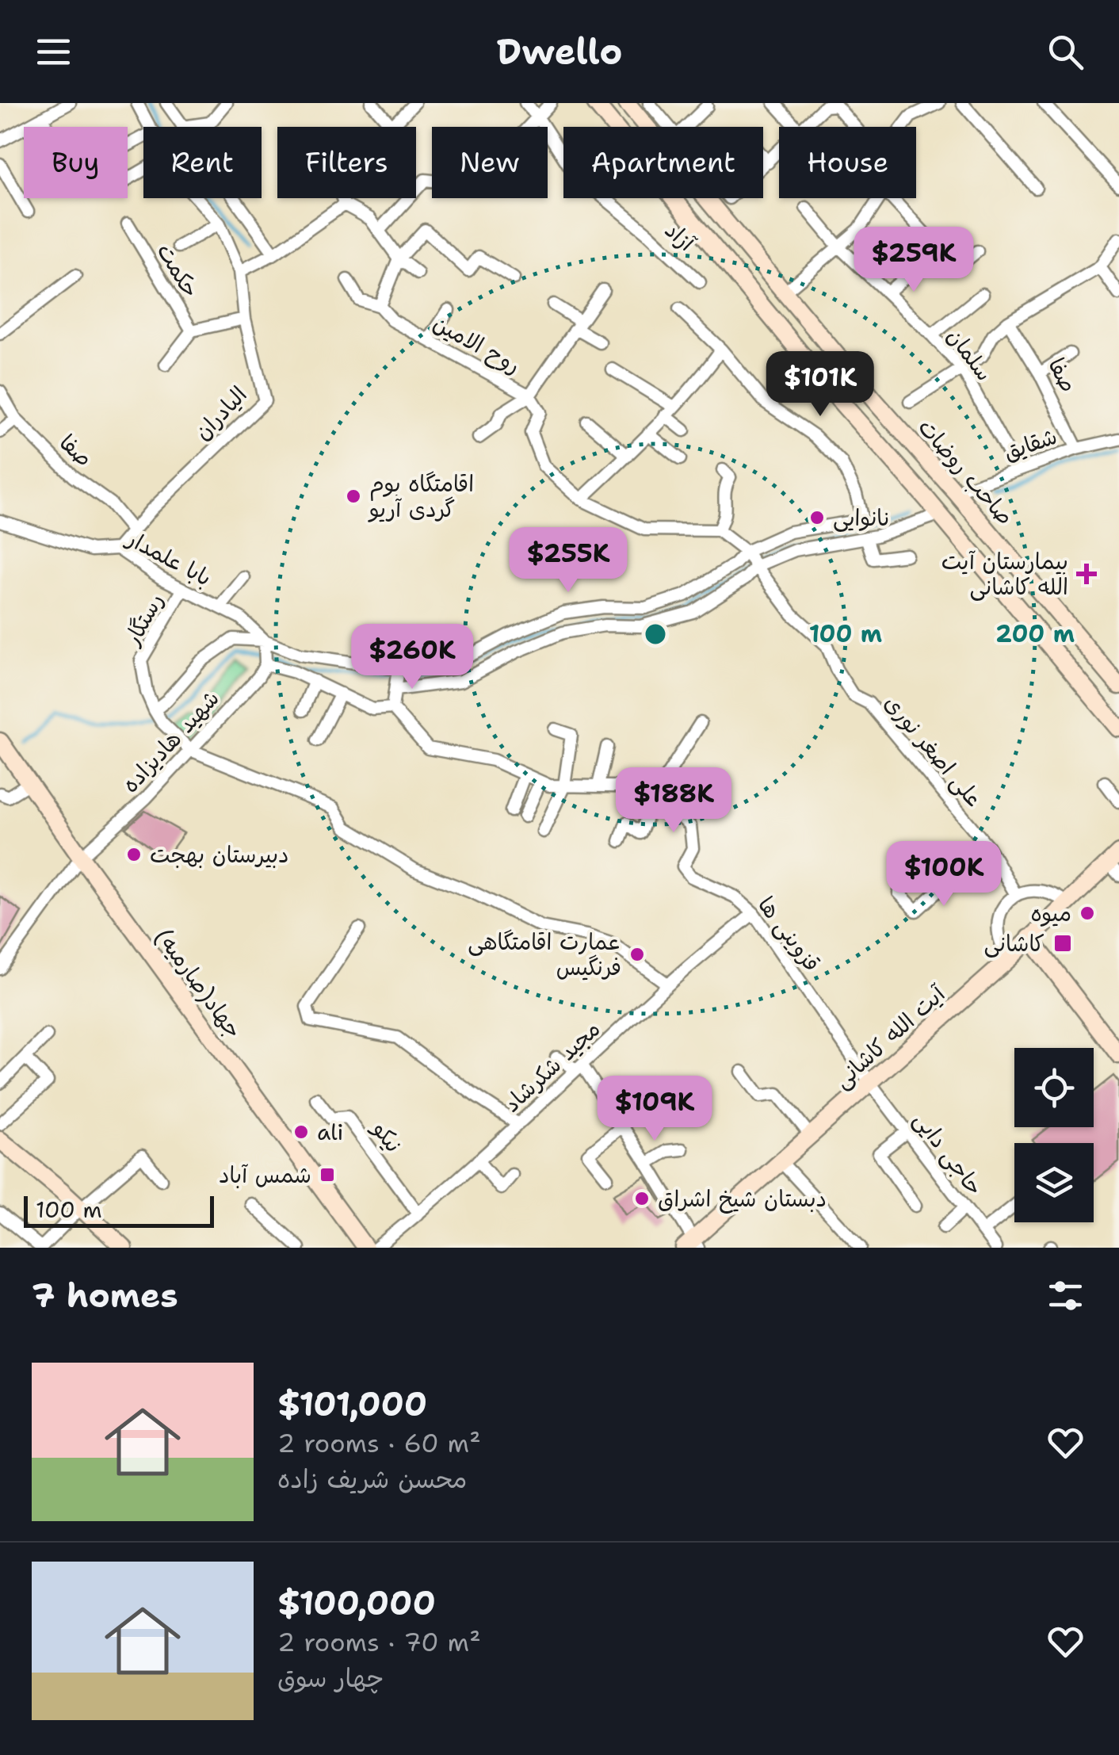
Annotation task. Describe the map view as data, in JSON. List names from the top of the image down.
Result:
{
  "streets": {
    "street": [
      "آزاد",
      "حکمت",
      "روح الامین",
      "سلمان",
      "صفا",
      "الیادران",
      "شقایق",
      "صاحب روضات",
      "بابا علمدار",
      "رستگار",
      "شهید هادیزاده",
      "علی اصغر نوری",
      "قزوینی ها",
      "جهاد(صارمیه)",
      "آیت الله کاشانی",
      "مجید شکرشاد",
      "نیکو",
      "حاجی دایی"
    ]
  },
  "crossings": [
    ["حکمت", "الیادران"],
    ["سلمان", "شقایق"],
    ["صفا", "الیادران"],
    ["صفا", "شقایق"],
    ["الیادران", "بابا علمدار"],
    ["شقایق", "صاحب روضات"],
    ["بابا علمدار", "رستگار"],
    ["رستگار", "شهید هادیزاده"],
    ["شهید هادیزاده", "جهاد(صارمیه)"],
    ["قزوینی ها", "آیت الله کاشانی"],
    ["قزوینی ها", "مجید شکرشاد"],
    ["قزوینی ها", "حاجی دایی"],
    ["آیت الله کاشانی", "حاجی دایی"],
    ["مجید شکرشاد", "نیکو"]
  ],
  "places": {
    "other": [
      "اقامتگاه بوم گردی آریو",
      "نانوایی",
      "دبیرستان بهجت",
      "میوه",
      "عمارت اقامتگاهی فرنگیس",
      "ali",
      "دبستان شیخ اشراق"
    ],
    "health": ["بیمارستان آیت الله کاشانی"],
    "transit": ["کاشانی", "شمس آباد"]
  },
  "scale_bar": "100 m",
  "page": {
    "header": "Dwello",
    "chip": [
      "Buy",
      "Rent",
      "Filters",
      "New",
      "Apartment",
      "House"
    ],
    "price": [
      "$259K",
      "$101K",
      "$255K",
      "$260K",
      "$188K",
      "$100K",
      "$109K"
    ],
    "scale": "100 m",
    "heading": "7 homes",
    "list": [
      {
        "name": "$101,000",
        "note": "2 rooms · 60 m² · محسن شریف زاده"
      },
      {
        "name": "$100,000",
        "note": "2 rooms · 70 m² · چهار سوق"
      }
    ]
  },
  "rings": ["100 m", "200 m"]
}
